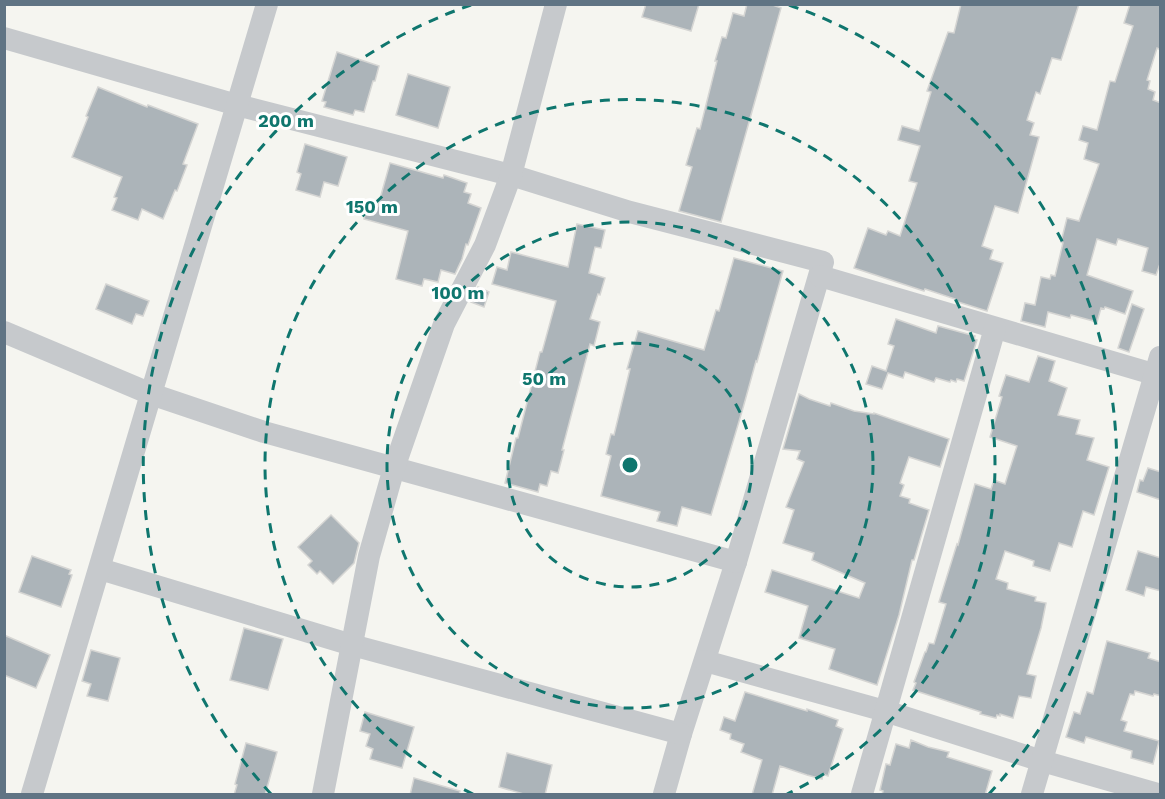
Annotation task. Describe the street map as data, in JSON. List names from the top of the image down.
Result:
{
  "rings": [
    "200 m",
    "150 m",
    "100 m",
    "50 m"
  ]
}
